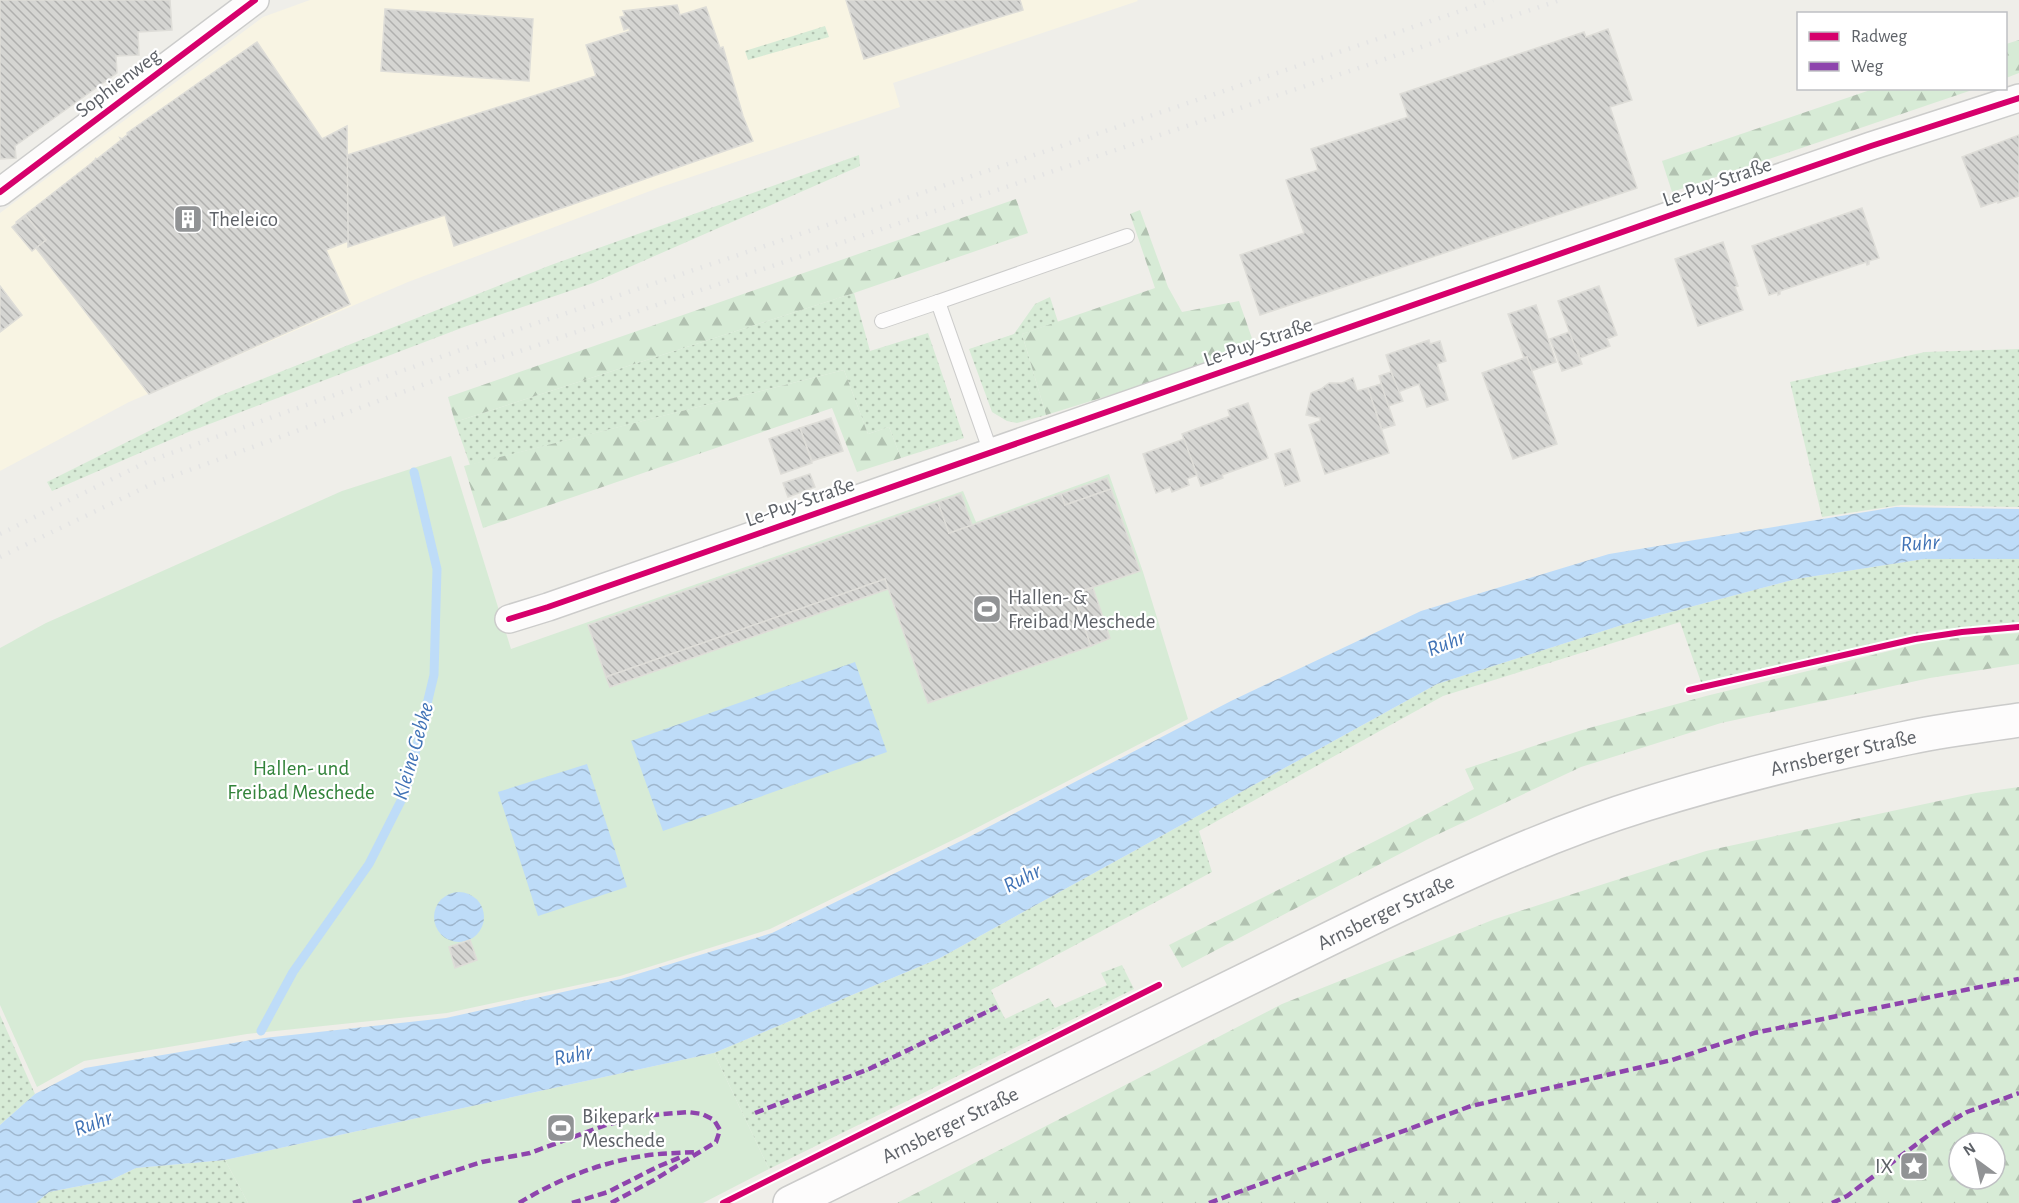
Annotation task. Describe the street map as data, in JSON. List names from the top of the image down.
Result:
{
  "streets": {
    "main road": ["Arnsberger Straße"],
    "street": ["Sophienweg", "Le-Puy-Straße"]
  },
  "water": ["Ruhr", "Kleine Gebke"],
  "parks": ["Hallen- und Freibad Meschede"],
  "places": {
    "building": ["Theleico"],
    "sports": ["Hallen- & Freibad Meschede", "Bikepark Meschede"],
    "place": ["IX"]
  },
  "legend": ["Radweg", "Weg"],
  "north": "top left"
}
